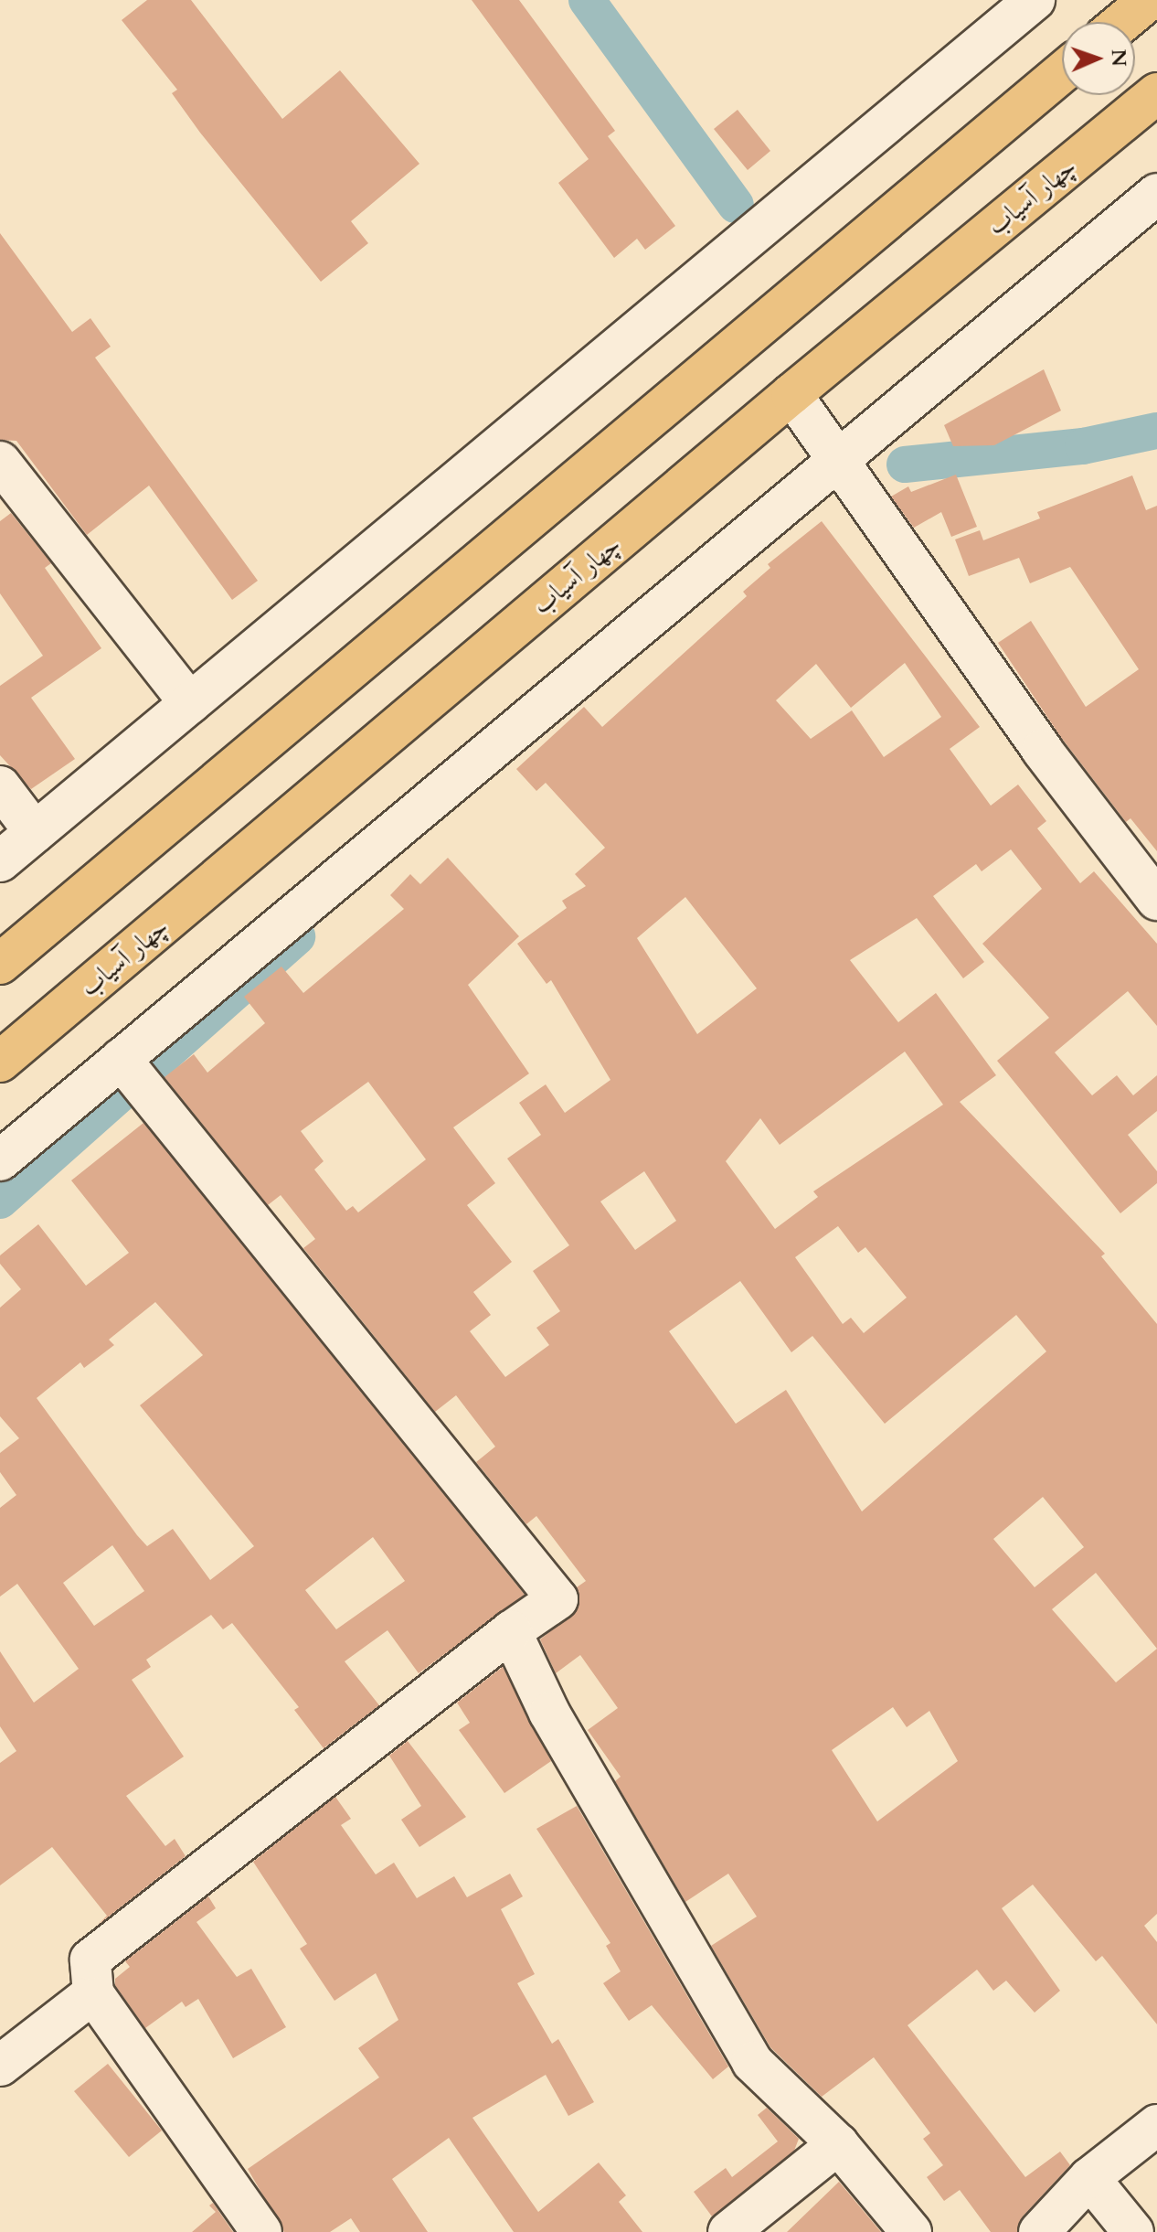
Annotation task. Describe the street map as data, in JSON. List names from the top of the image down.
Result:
{
  "streets": {
    "highway": ["چهار آسیاب"]
  },
  "north": "right"
}
